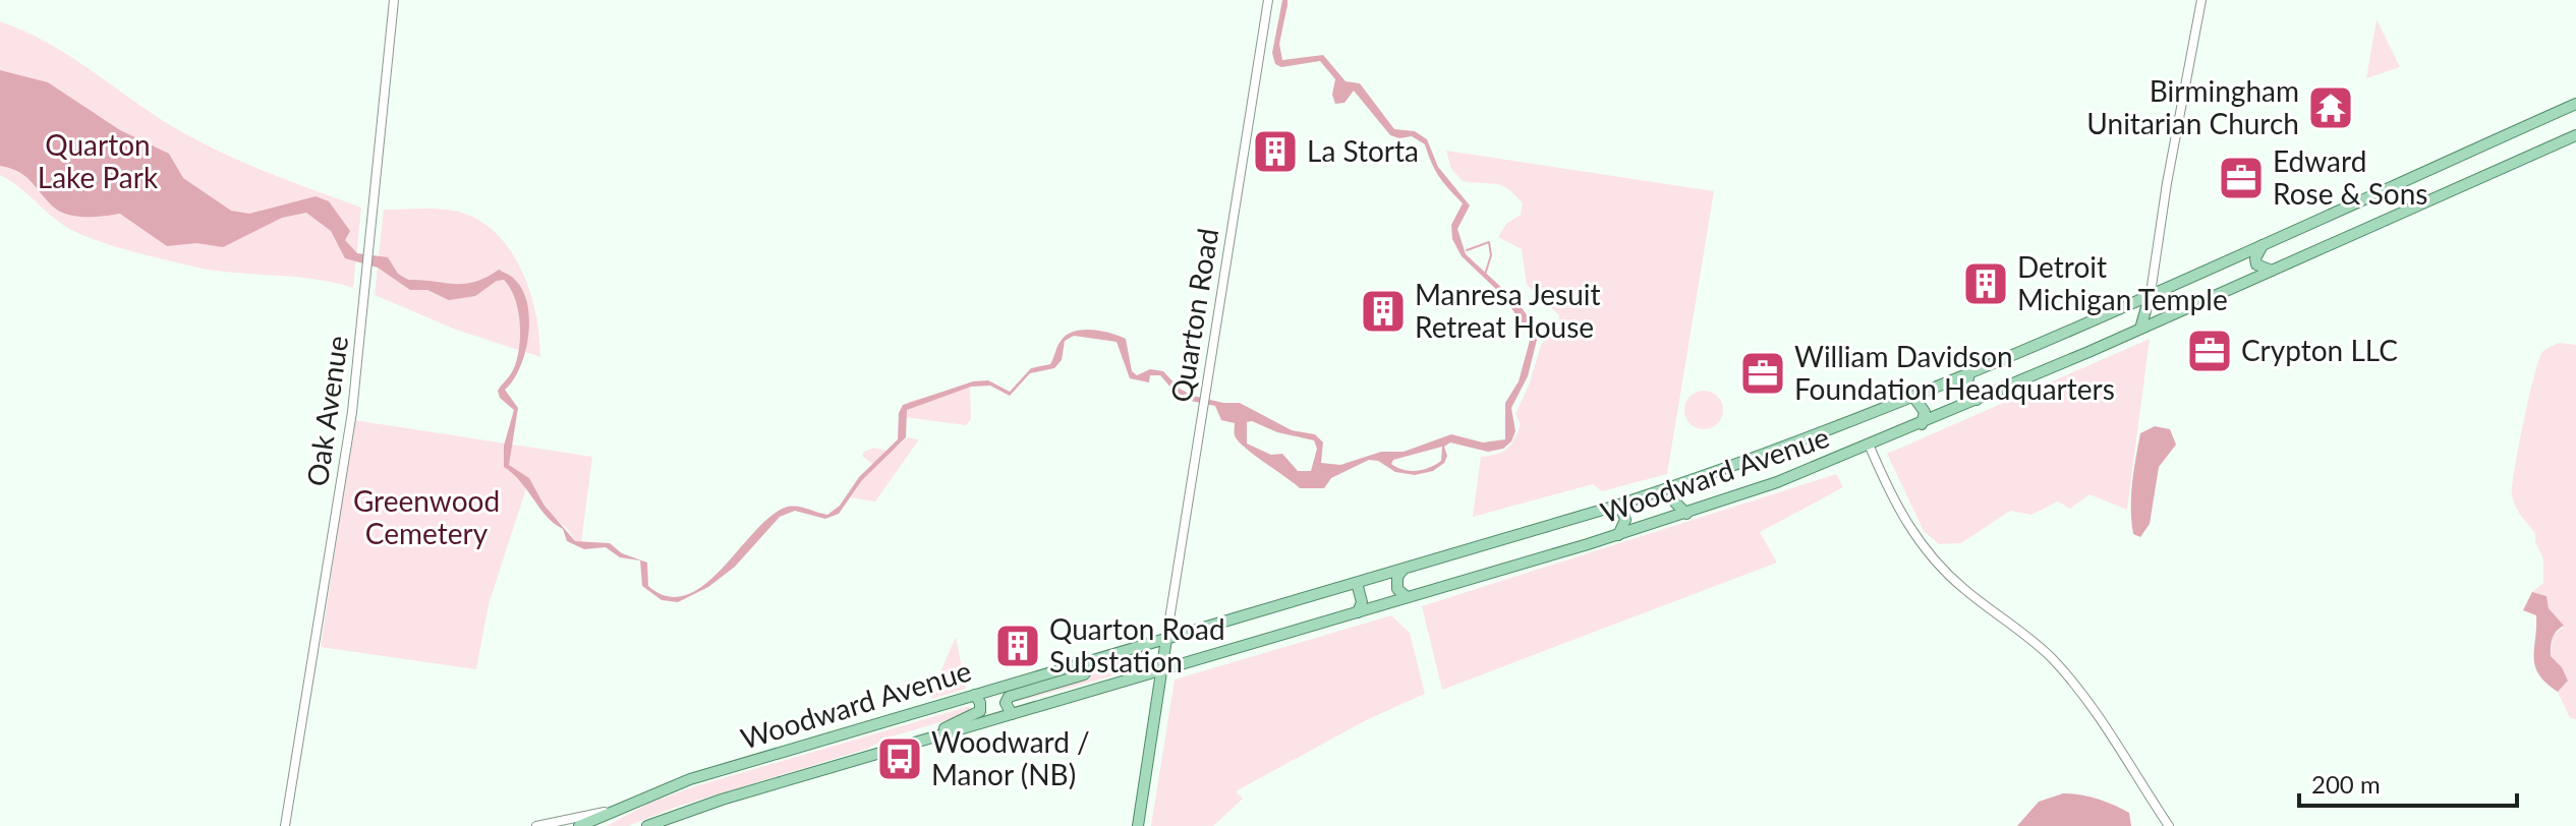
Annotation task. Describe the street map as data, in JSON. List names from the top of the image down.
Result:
{
  "streets": {
    "main road": ["Woodward Avenue"],
    "street": ["Quarton Road", "Oak Avenue"]
  },
  "crossings": [
    ["Quarton Road", "Woodward Avenue"]
  ],
  "parks": ["Quarton Lake Park", "Greenwood Cemetery"],
  "places": {
    "temple": ["Birmingham Unitarian Church"],
    "building": [
      "La Storta",
      "Detroit Michigan Temple",
      "Manresa Jesuit Retreat House",
      "Quarton Road Substation"
    ],
    "office": ["Edward Rose & Sons", "Crypton LLC", "William Davidson Foundation Headquarters"],
    "bus stop": ["Woodward / Manor (NB)"]
  },
  "scale_bar": "200 m"
}
